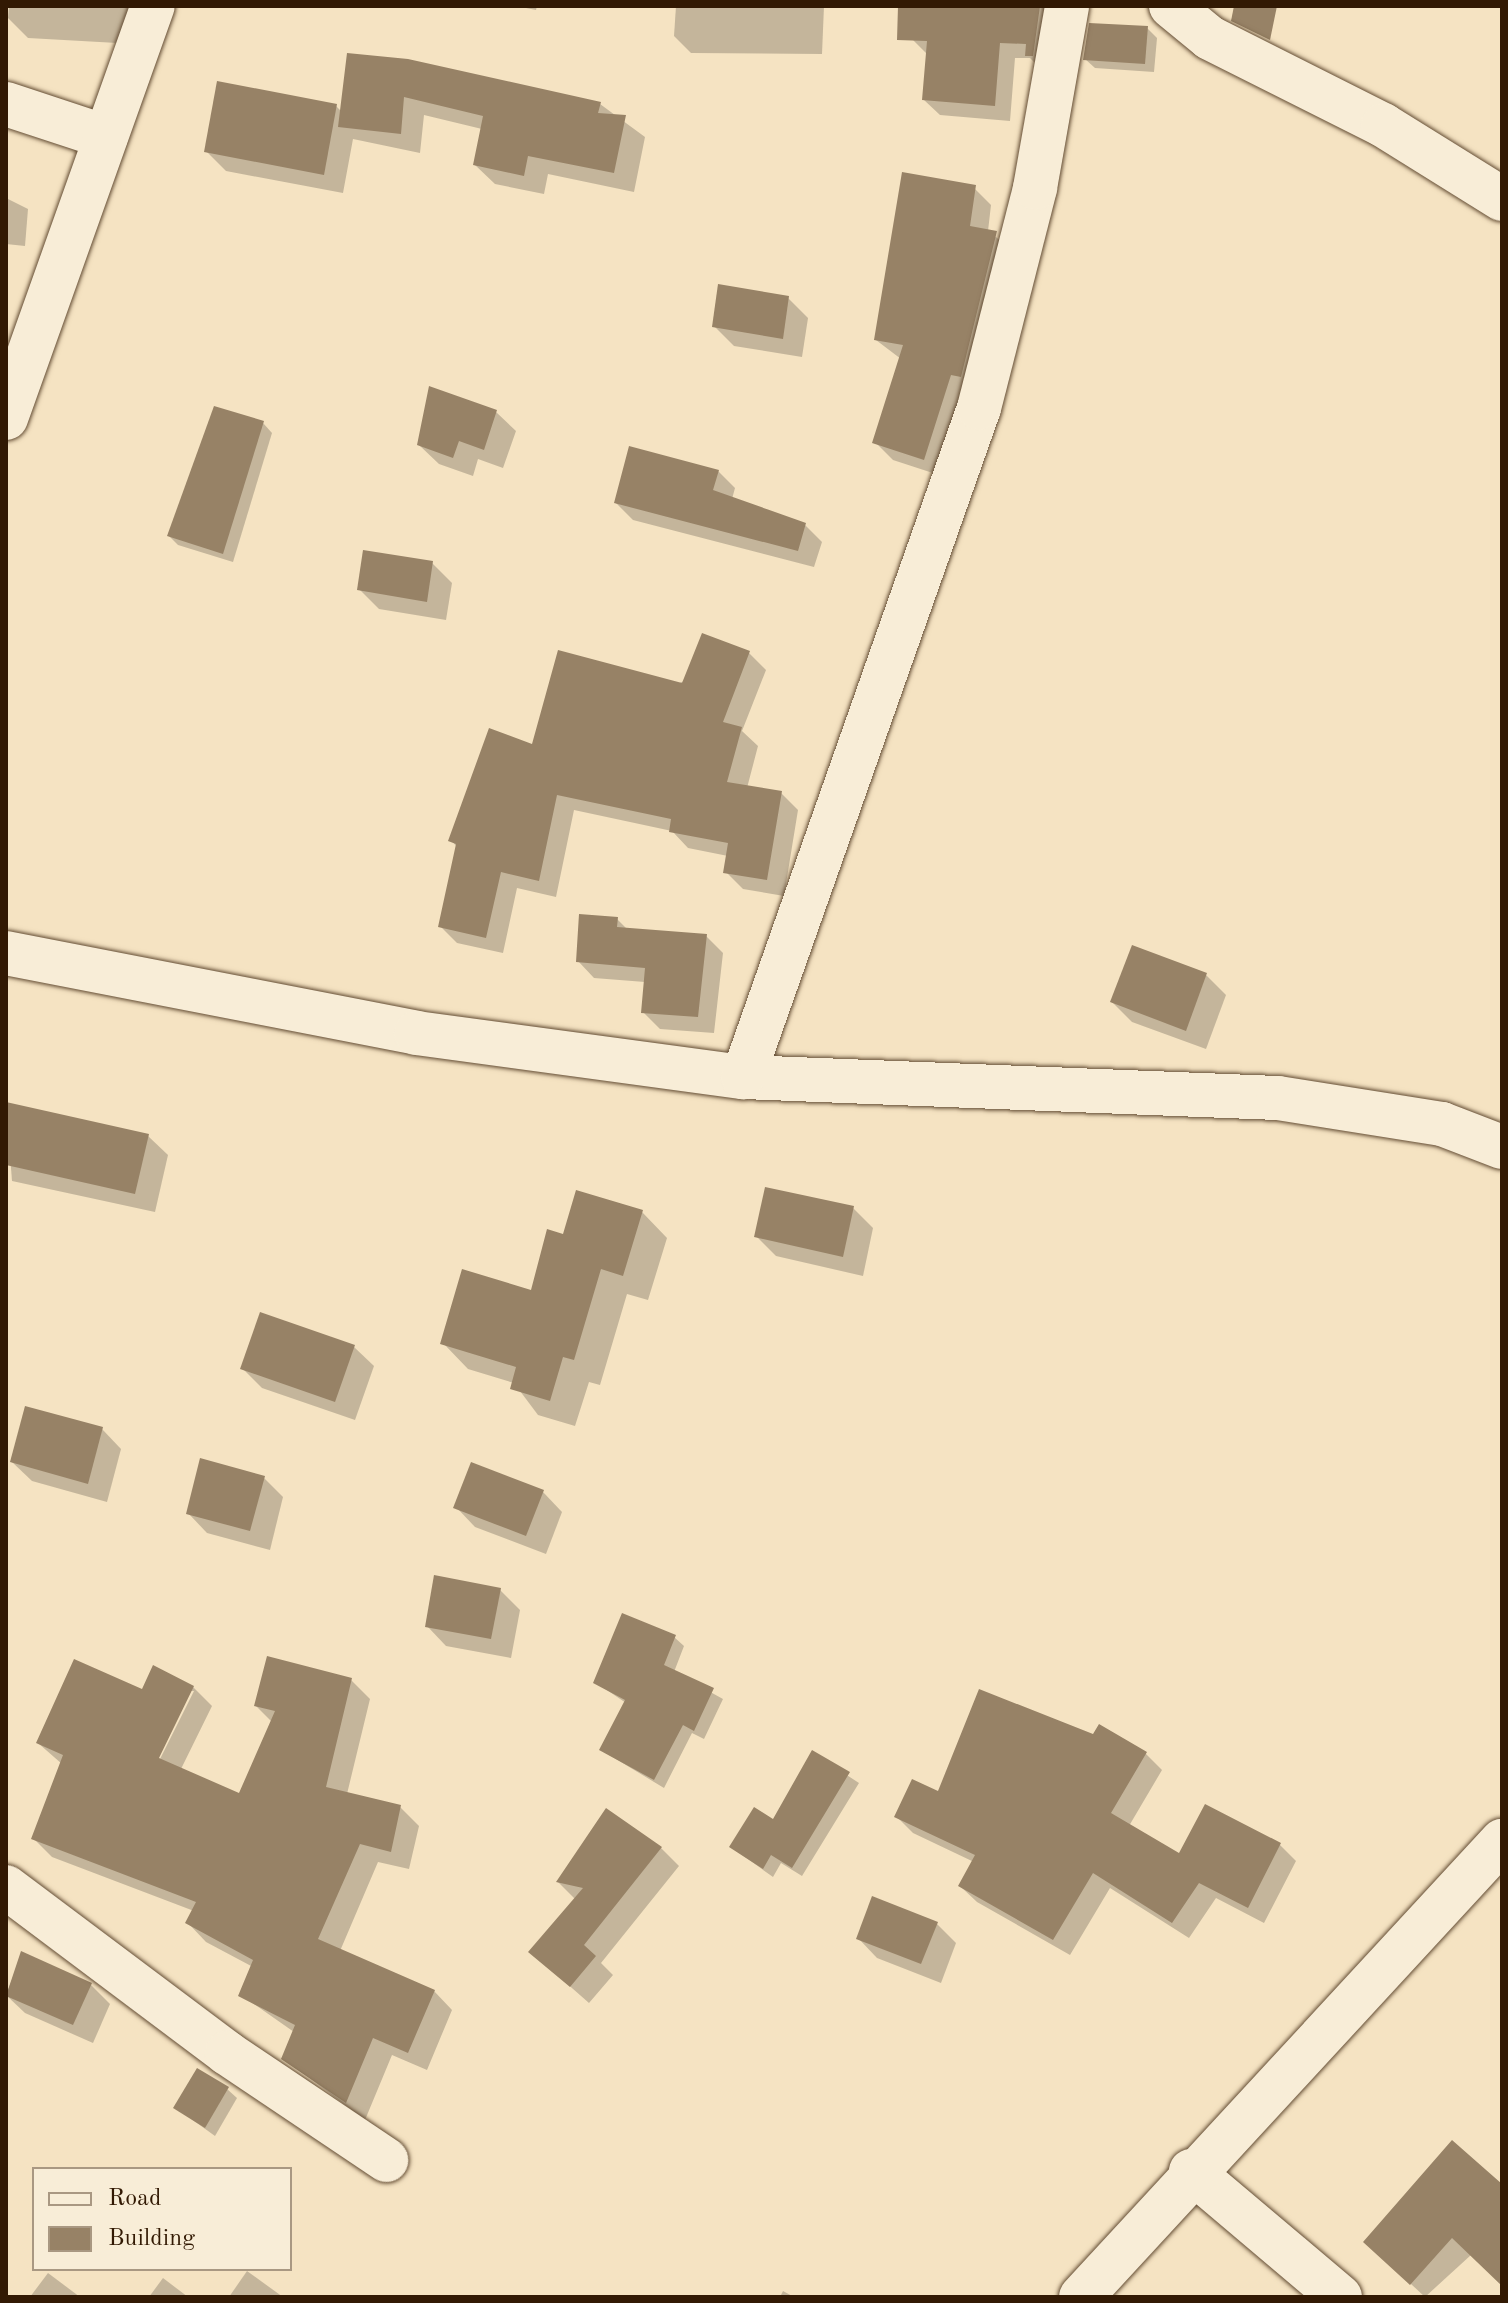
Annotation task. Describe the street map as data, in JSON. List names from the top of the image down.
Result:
{
  "legend": ["Road", "Building"]
}
